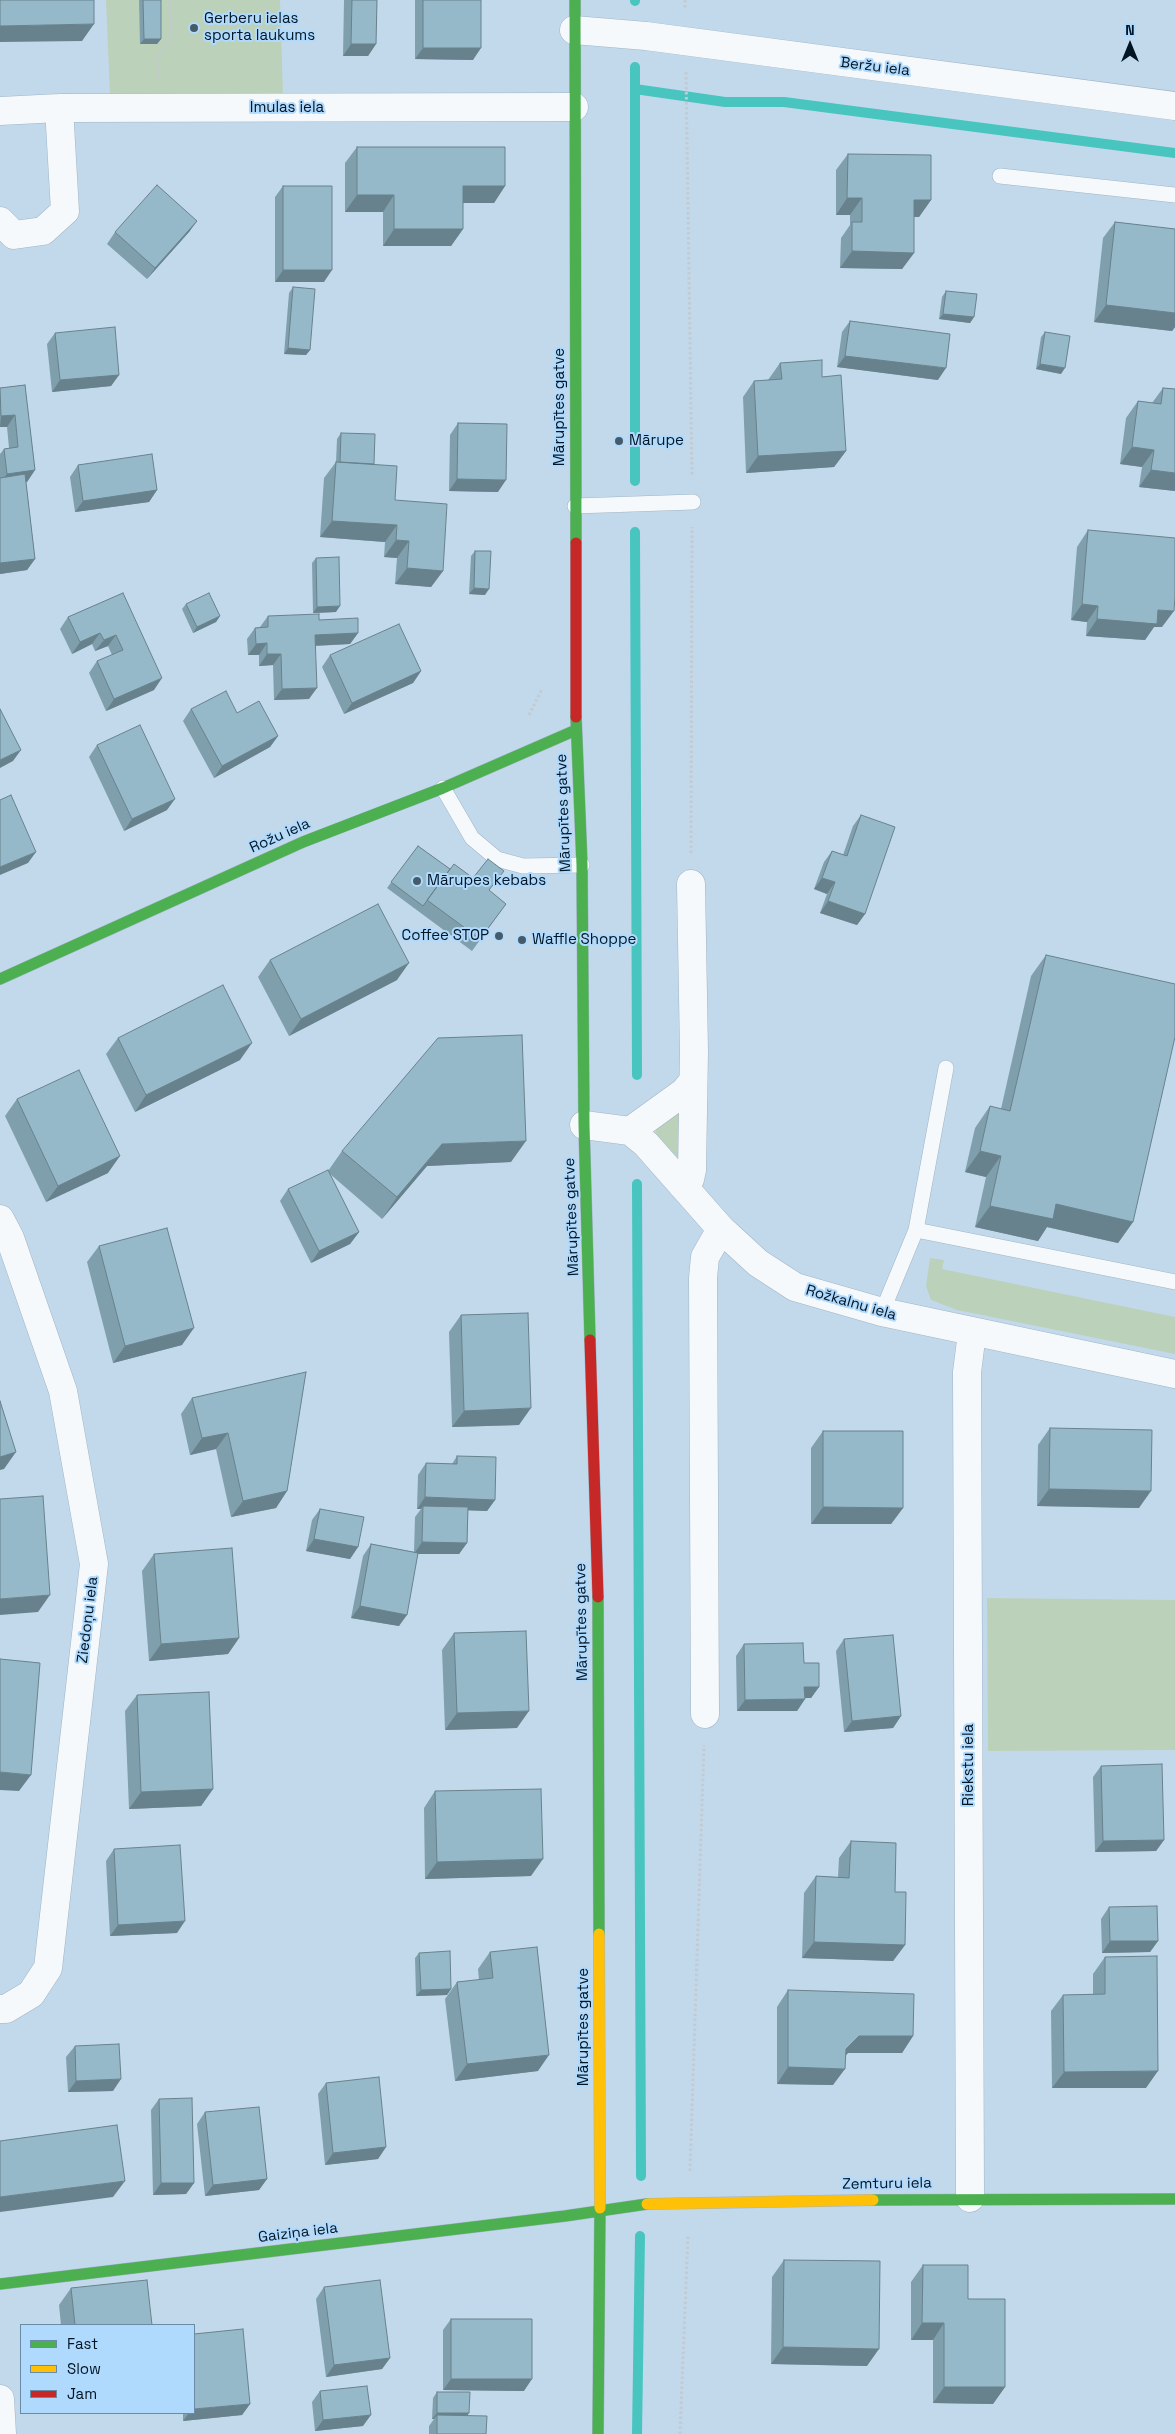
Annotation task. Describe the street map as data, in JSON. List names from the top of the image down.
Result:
{
  "streets": {
    "street": [
      "Beržu iela",
      "Imulas iela",
      "Mārupītes gatve",
      "Rožu iela",
      "Rožkalnu iela",
      "Ziedoņu iela",
      "Riekstu iela",
      "Zemturu iela",
      "Gaiziņa iela"
    ]
  },
  "crossings": [
    ["Beržu iela", "Mārupītes gatve"],
    ["Imulas iela", "Mārupītes gatve"],
    ["Mārupītes gatve", "Rožu iela"],
    ["Mārupītes gatve", "Zemturu iela"],
    ["Mārupītes gatve", "Gaiziņa iela"],
    ["Rožkalnu iela", "Riekstu iela"],
    ["Riekstu iela", "Zemturu iela"],
    ["Zemturu iela", "Gaiziņa iela"]
  ],
  "places": [
    "Gerberu ielas sporta laukums",
    "Mārupe",
    "Mārupes kebabs",
    "Coffee STOP",
    "Waffle Shoppe"
  ],
  "legend": ["Fast", "Slow", "Jam"],
  "north": "top"
}
